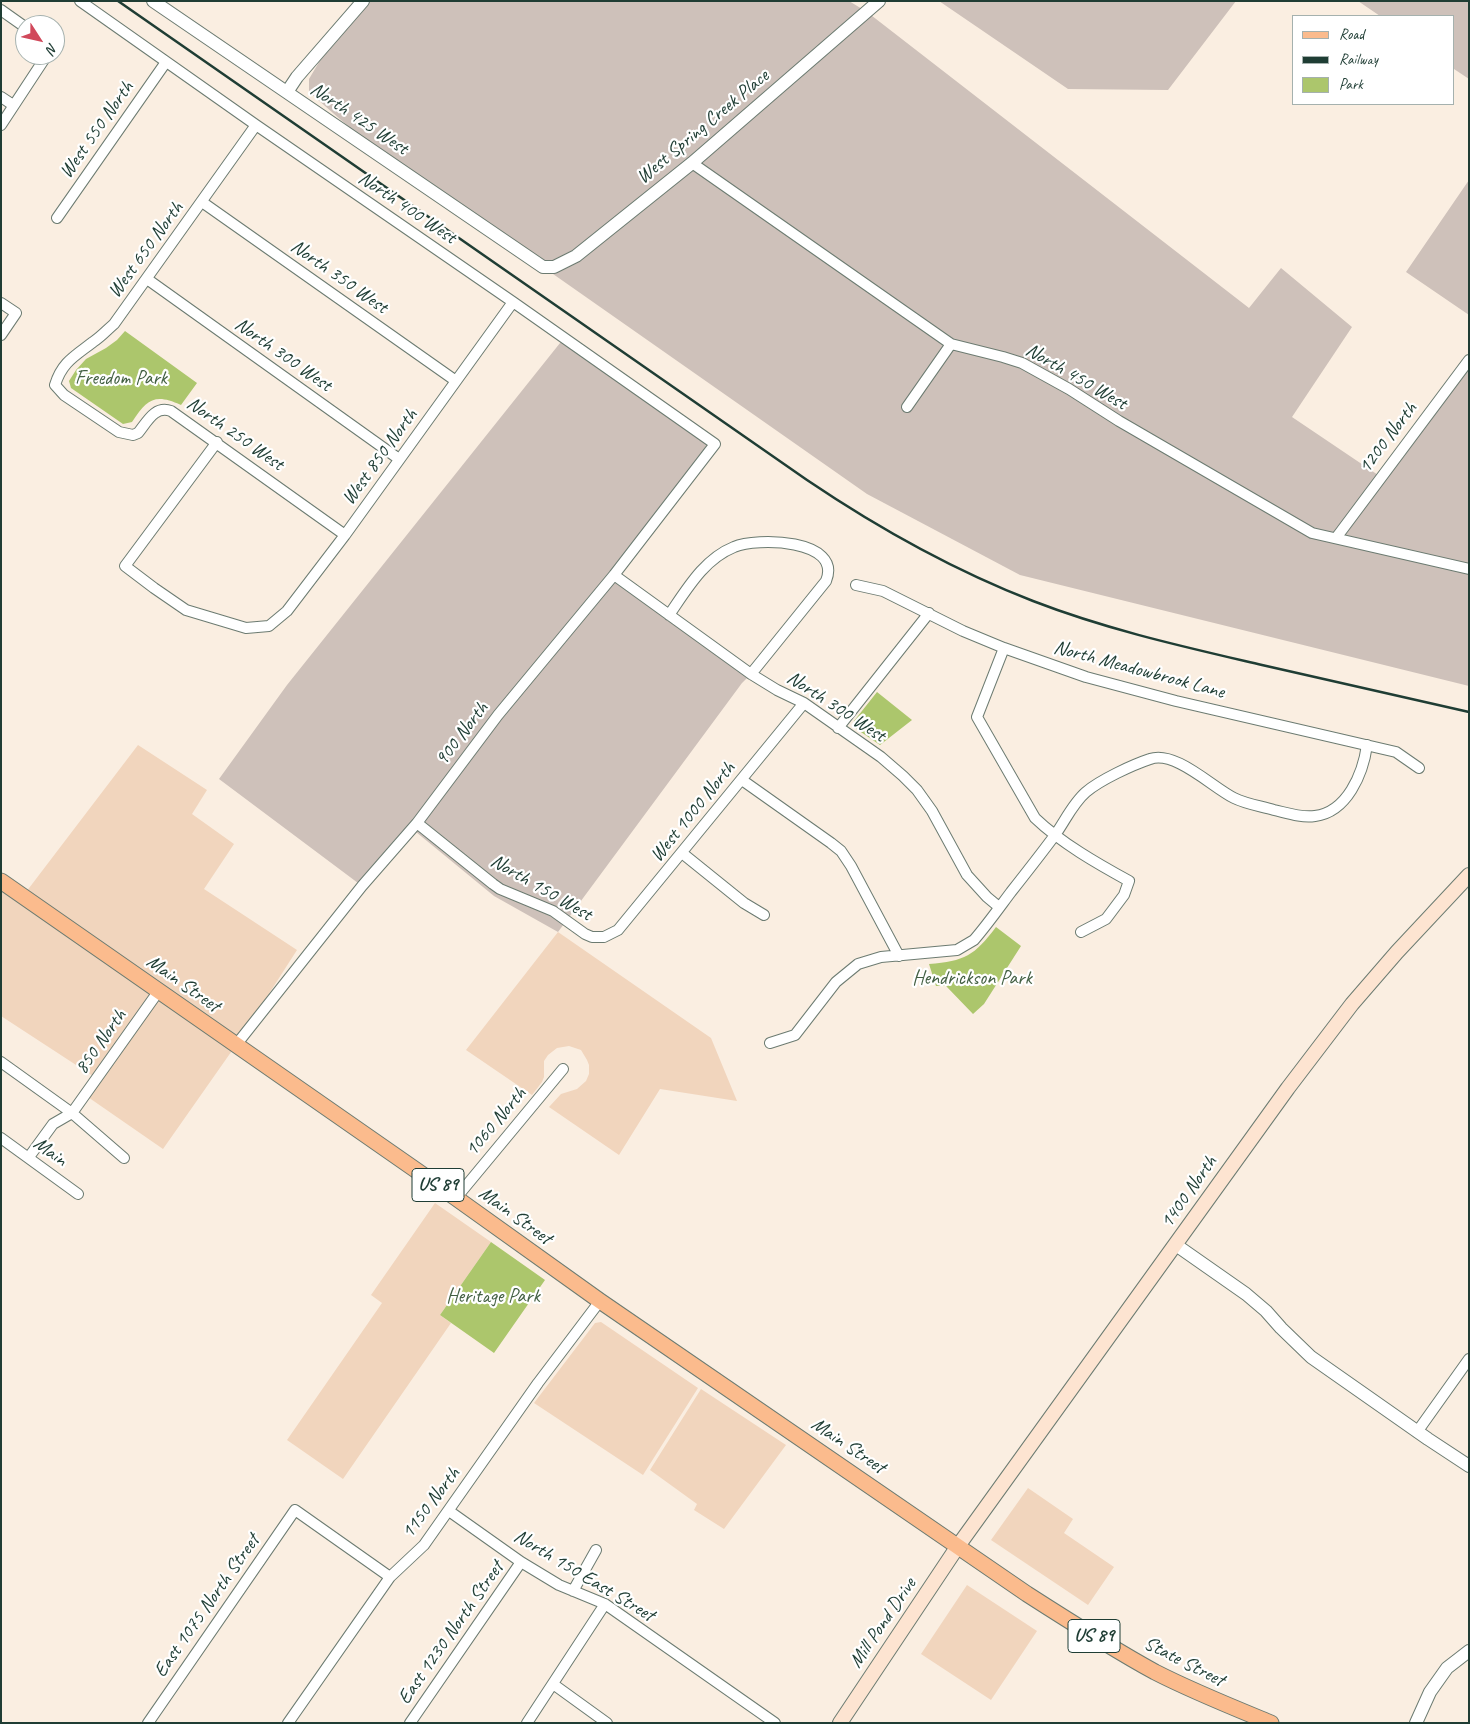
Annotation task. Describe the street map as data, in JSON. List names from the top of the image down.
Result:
{
  "streets": {
    "main road": [
      "Main Street",
      "US 89",
      "1400 North",
      "Mill Pond Drive",
      "State Street"
    ],
    "street": [
      "North 425 West",
      "West Spring Creek Place",
      "West 550 North",
      "North 400 West",
      "West 650 North",
      "North 350 West",
      "North 300 West",
      "North 450 West",
      "North 250 West",
      "1200 North",
      "West 850 North",
      "North Meadowbrook Lane",
      "900 North",
      "West 1000 North",
      "North 150 West",
      "850 North",
      "1060 North",
      "Main",
      "1150 North",
      "North 150 East Street",
      "East 1075 North Street",
      "East 1230 North Street"
    ]
  },
  "crossings": [
    ["North 425 West", "West Spring Creek Place"],
    ["West Spring Creek Place", "North 450 West"],
    ["West 550 North", "North 400 West"],
    ["North 400 West", "West 650 North"],
    ["North 400 West", "West 850 North"],
    ["North 400 West", "900 North"],
    ["West 650 North", "North 350 West"],
    ["West 650 North", "North 300 West"],
    ["West 650 North", "North 250 West"],
    ["North 350 West", "West 850 North"],
    ["North 300 West", "West 850 North"],
    ["North 300 West", "900 North"],
    ["North 300 West", "West 1000 North"],
    ["North 450 West", "1200 North"],
    ["North 250 West", "West 850 North"],
    ["900 North", "North 150 West"],
    ["900 North", "Main Street"],
    ["West 1000 North", "North 150 West"],
    ["Main Street", "850 North"],
    ["Main Street", "1060 North"],
    ["Main Street", "1400 North"],
    ["Main Street", "1150 North"],
    ["Main Street", "Mill Pond Drive"],
    ["Main Street", "State Street"],
    ["850 North", "Main"],
    ["1400 North", "Mill Pond Drive"],
    ["1400 North", "State Street"],
    ["1150 North", "North 150 East Street"],
    ["1150 North", "East 1075 North Street"],
    ["North 150 East Street", "East 1230 North Street"],
    ["Mill Pond Drive", "State Street"]
  ],
  "parks": ["Freedom Park", "Hendrickson Park", "Heritage Park"],
  "legend": ["Road", "Railway", "Park"],
  "north": "bottom right"
}
